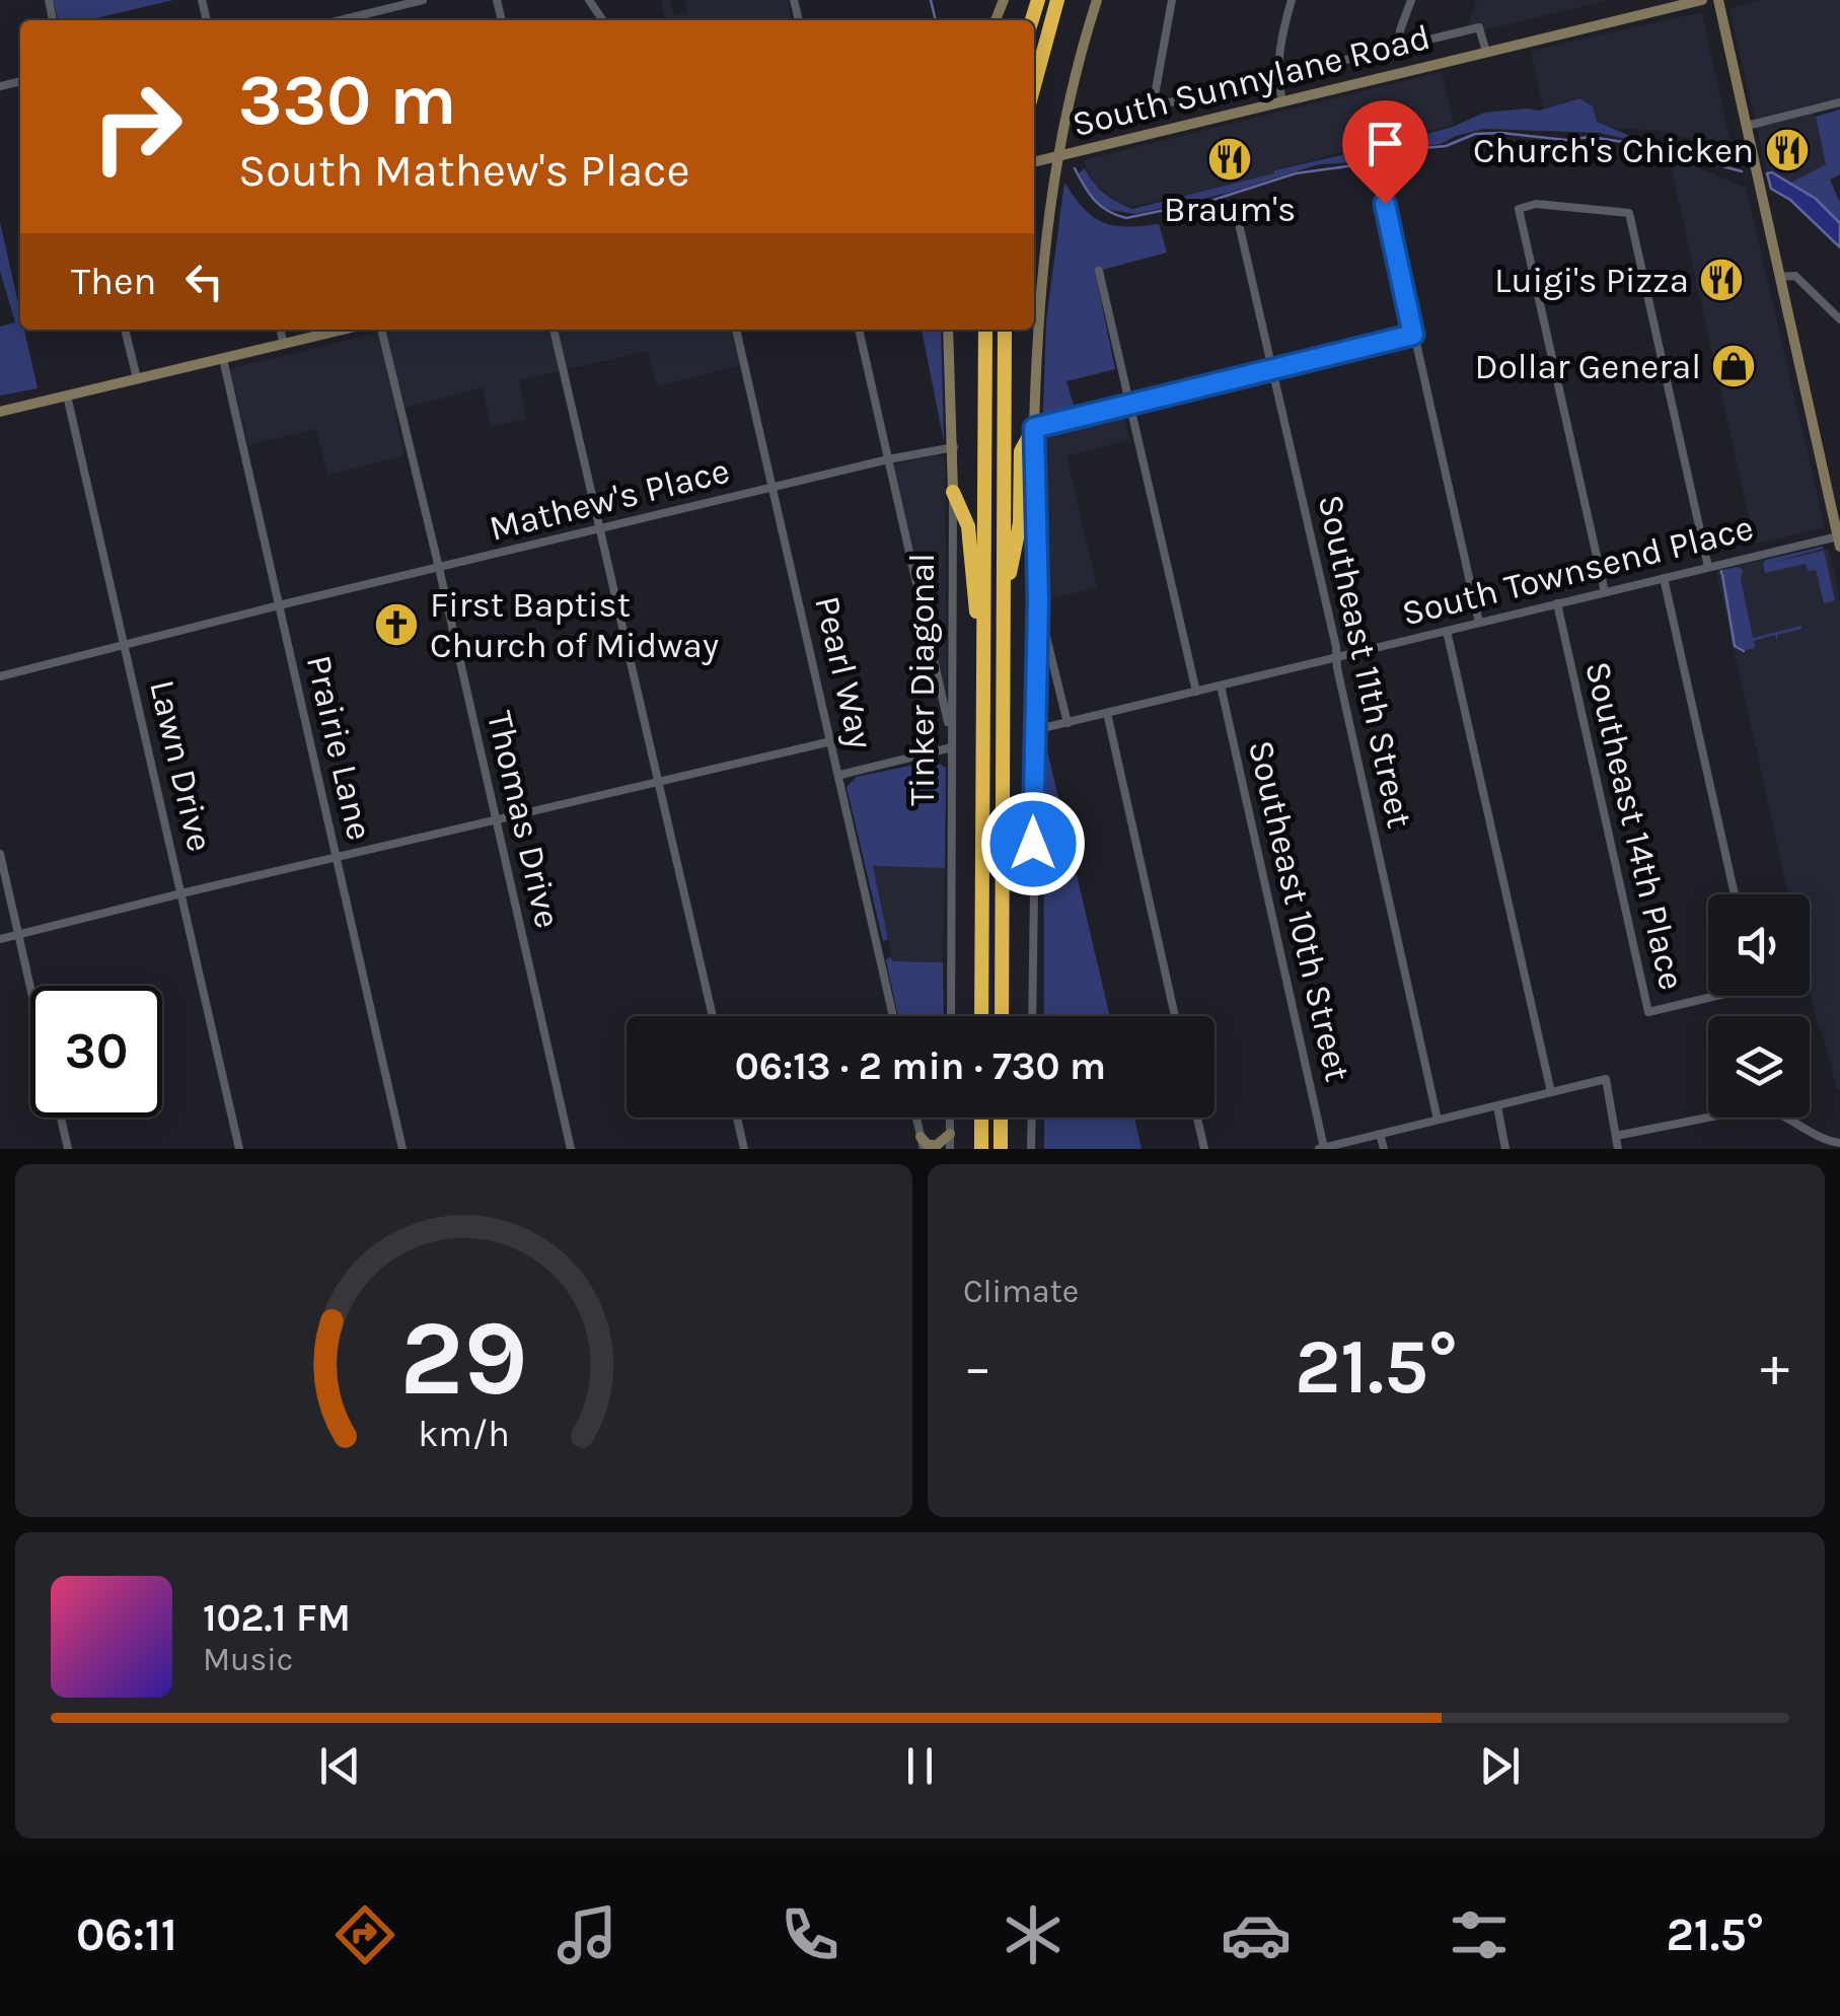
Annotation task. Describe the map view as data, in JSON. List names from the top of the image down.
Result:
{
  "streets": {
    "highway": ["Tinker Diagonal"],
    "main road": ["South Sunnylane Road"],
    "street": [
      "Mathew's Place",
      "South Townsend Place",
      "Southeast 11th Street",
      "Pearl Way",
      "Prairie Lane",
      "Lawn Drive",
      "Thomas Drive",
      "Southeast 14th Place",
      "Southeast 10th Street"
    ]
  },
  "crossings": [
    ["Mathew's Place", "Pearl Way"],
    ["Mathew's Place", "Tinker Diagonal"],
    ["Mathew's Place", "Prairie Lane"],
    ["Mathew's Place", "Lawn Drive"],
    ["Mathew's Place", "Thomas Drive"],
    ["South Townsend Place", "Southeast 11th Street"],
    ["South Townsend Place", "Southeast 14th Place"],
    ["South Townsend Place", "Southeast 10th Street"]
  ],
  "places": {
    "restaurant": ["Church's Chicken", "Braum's", "Luigi's Pizza"],
    "shop": ["Dollar General"],
    "church": ["First Baptist Church of Midway"]
  },
  "page": {
    "turn": ["330 m", "South Mathew's Place"],
    "then": "Then",
    "limit": "30",
    "trip": "06:13 · 2 min · 730 m",
    "tile": "Climate",
    "heat": ["−", "21.5°", "+"],
    "song": ["102.1 FM", "Music"],
    "tabs": ["06:11", "21.5°"],
    "gauge": ["29", "km/h"]
  }
}
